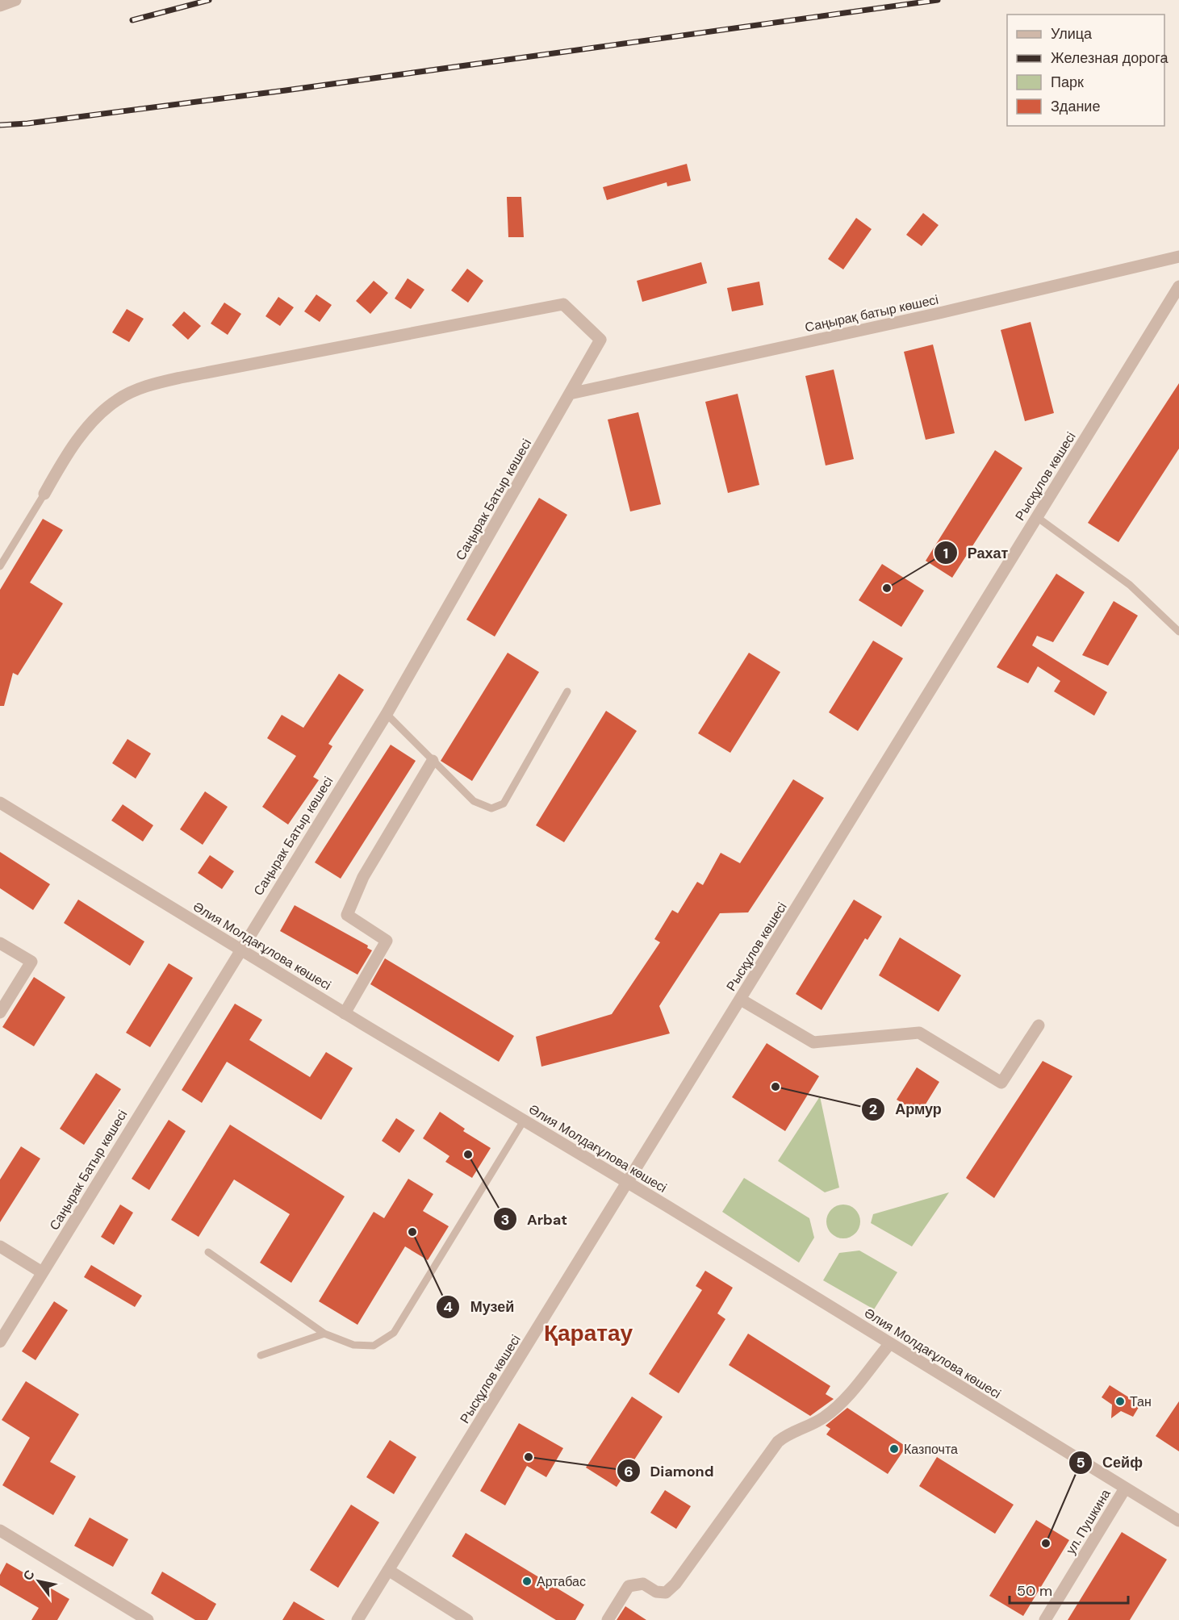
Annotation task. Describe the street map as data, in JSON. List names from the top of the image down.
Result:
{
  "streets": {
    "street": [
      "Саңырақ батыр көшесі",
      "Рысқұлов көшесі",
      "Саңырак Батыр көшесі",
      "Әлия Молдағұлова көшесі",
      "ул. Пушкина"
    ]
  },
  "crossings": [
    ["Саңырақ батыр көшесі", "Саңырак Батыр көшесі"],
    ["Рысқұлов көшесі", "Әлия Молдағұлова көшесі"],
    ["Саңырак Батыр көшесі", "Әлия Молдағұлова көшесі"],
    ["Әлия Молдағұлова көшесі", "ул. Пушкина"]
  ],
  "districts": ["Қаратау"],
  "places": [
    "Рахат",
    "Армур",
    "Arbat",
    "Музей",
    "Тан",
    "Казпочта",
    "Diamond",
    "Сейф",
    "Артабас"
  ],
  "legend": [
    "Улица",
    "Железная дорога",
    "Парк",
    "Здание"
  ],
  "scale_bar": "50 m",
  "north": "top left"
}
